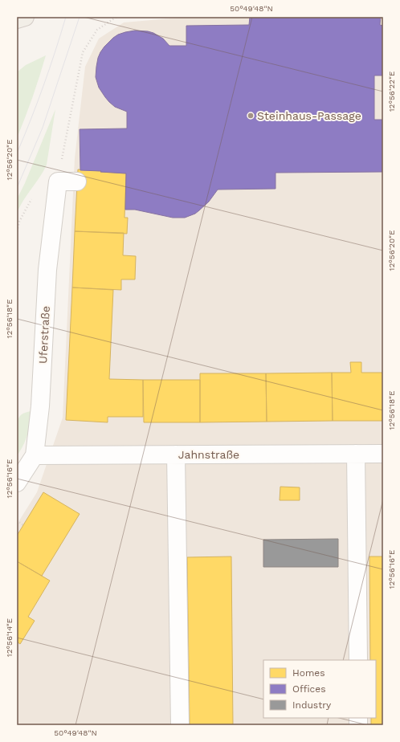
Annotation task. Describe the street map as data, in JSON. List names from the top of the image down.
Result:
{
  "streets": {
    "street": ["Uferstraße", "Jahnstraße"]
  },
  "crossings": [
    ["Uferstraße", "Jahnstraße"]
  ],
  "places": ["Steinhaus-Passage"],
  "legend": ["Homes", "Offices", "Industry"],
  "coordinates": [
    "50°49'48\"N",
    "12°56'22\"E",
    "12°56'20\"E",
    "12°56'18\"E",
    "12°56'16\"E",
    "12°56'14\"E"
  ]
}
